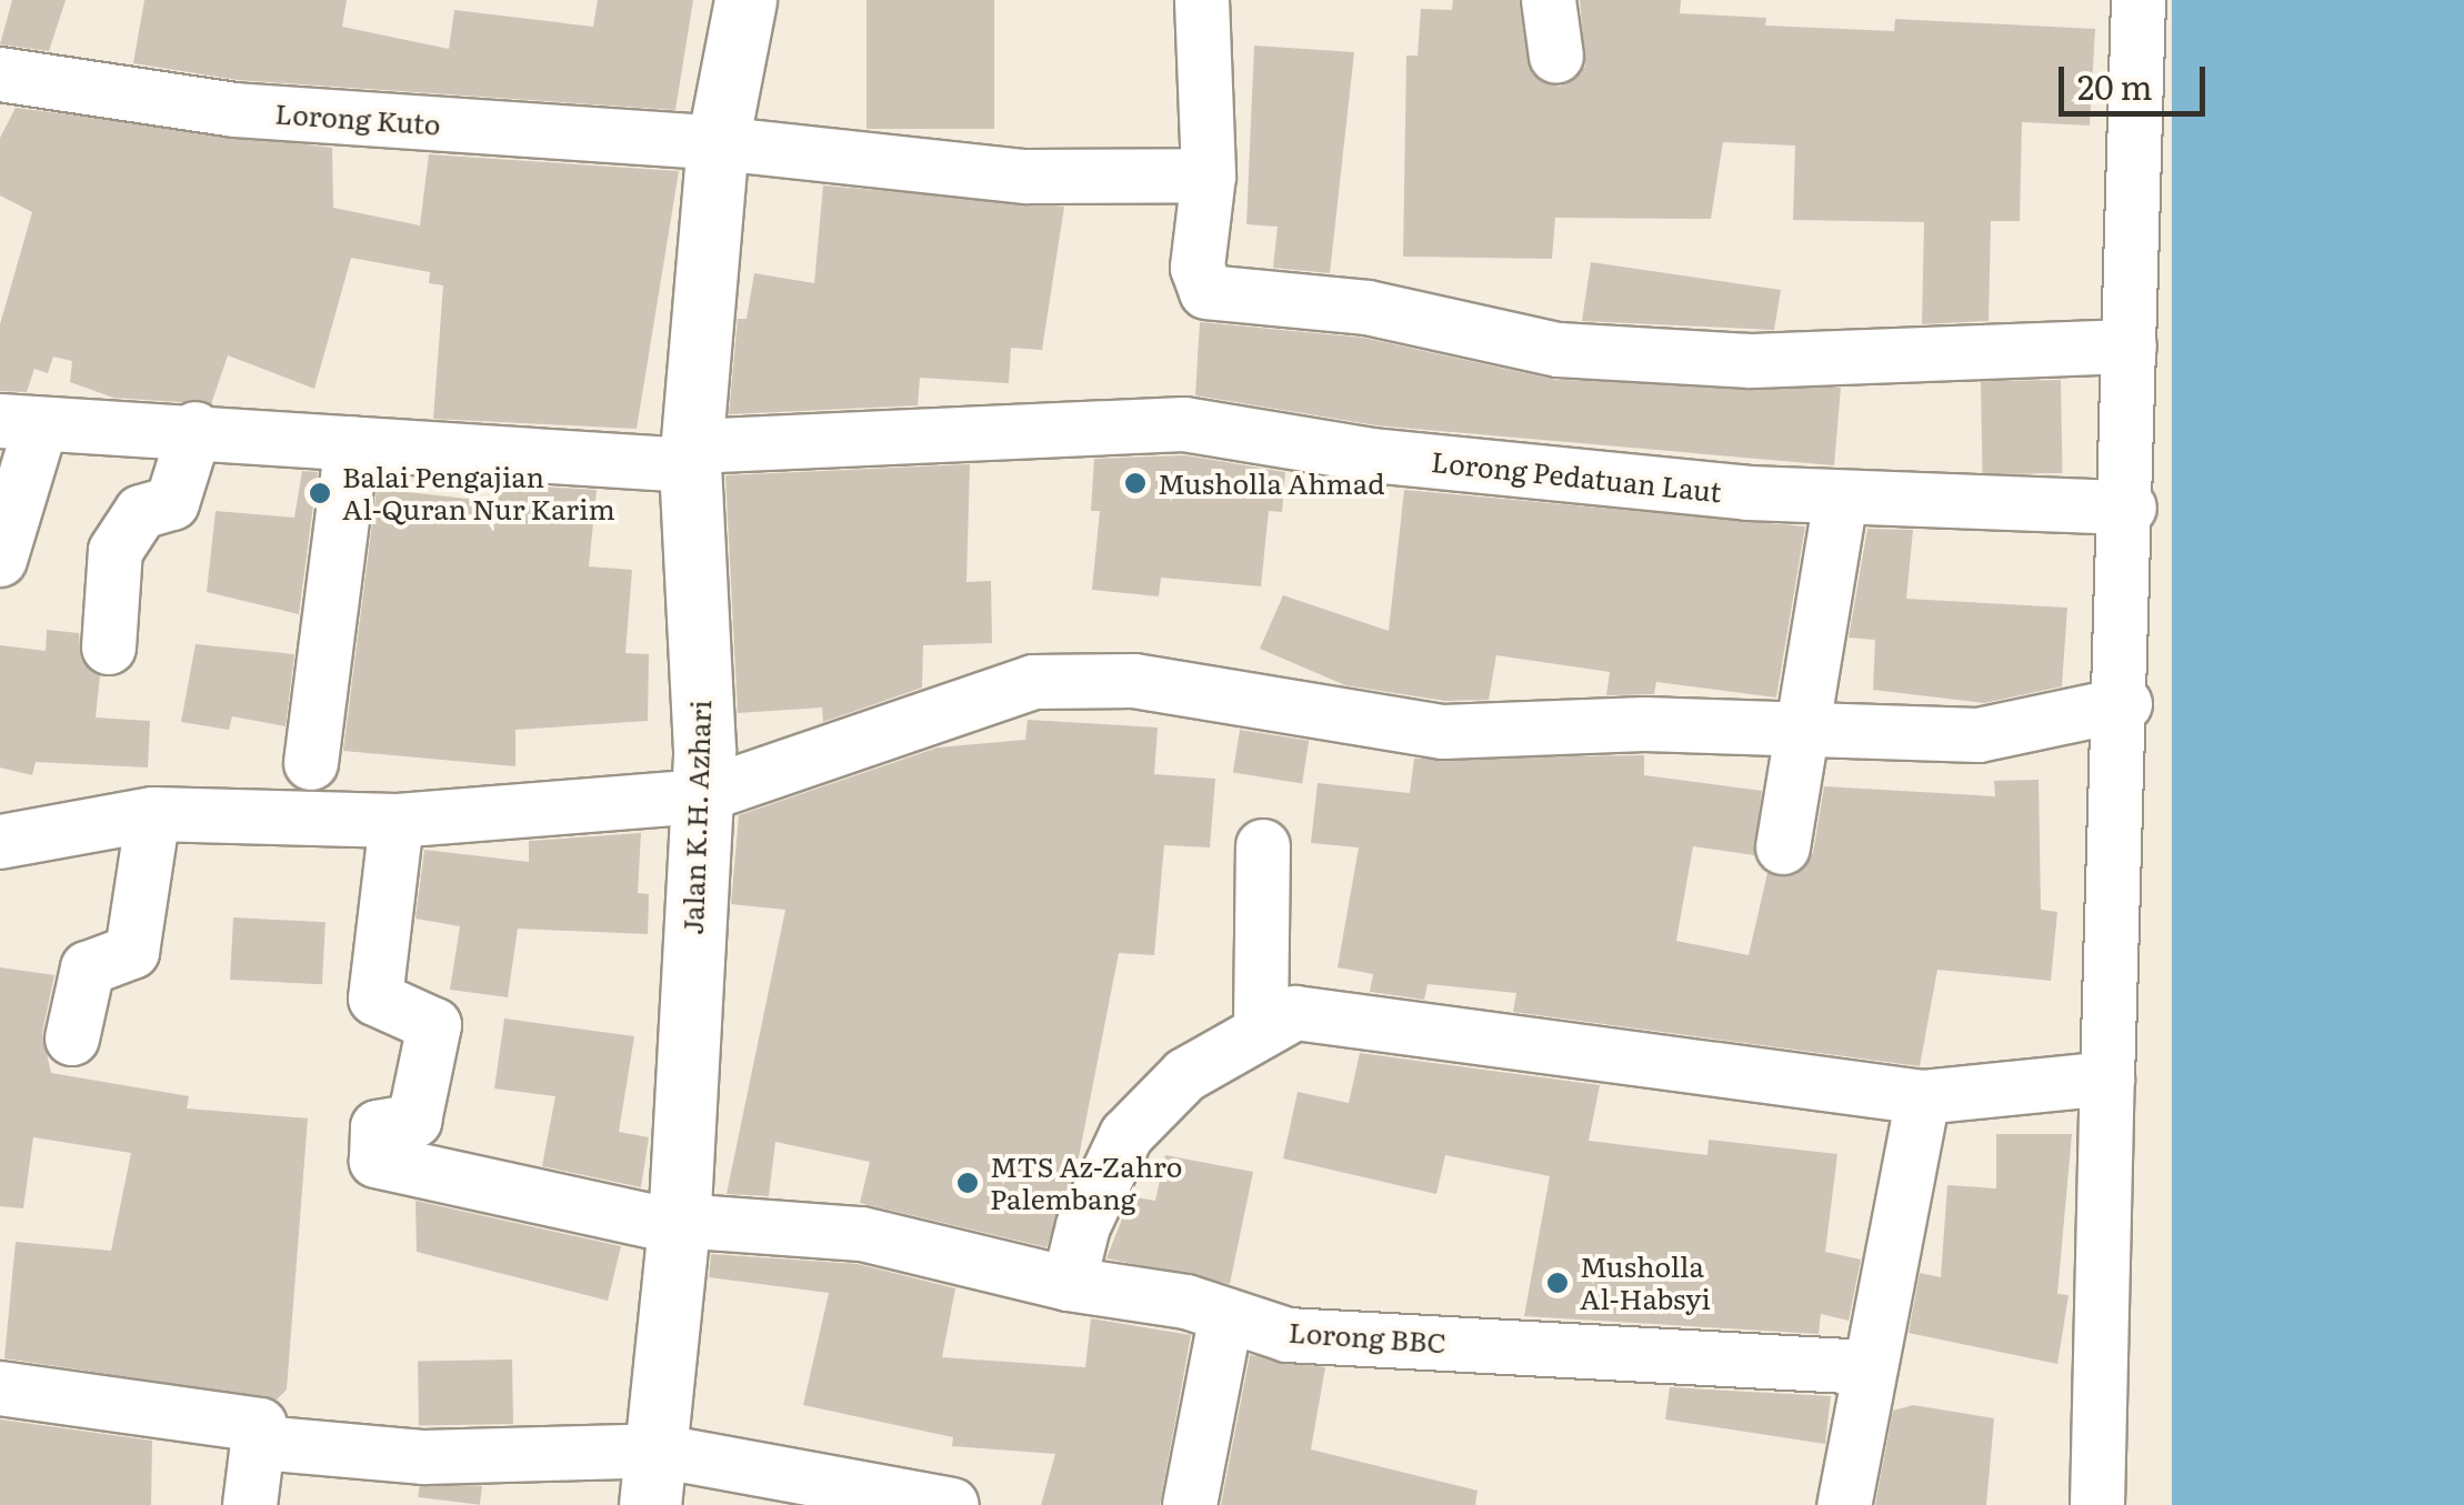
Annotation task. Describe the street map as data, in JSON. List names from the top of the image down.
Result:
{
  "streets": {
    "street": [
      "Lorong Kuto",
      "Lorong Pedatuan Laut",
      "Jalan K.H. Azhari",
      "Lorong BBC"
    ]
  },
  "crossings": [
    ["Lorong Kuto", "Jalan K.H. Azhari"],
    ["Lorong Pedatuan Laut", "Jalan K.H. Azhari"],
    ["Jalan K.H. Azhari", "Lorong BBC"]
  ],
  "places": [
    "Musholla Ahmad",
    "Balai Pengajian Al-Quran Nur Karim",
    "MTS Az-Zahro Palembang",
    "Musholla Al-Habsyi"
  ],
  "scale_bar": "20 m"
}
